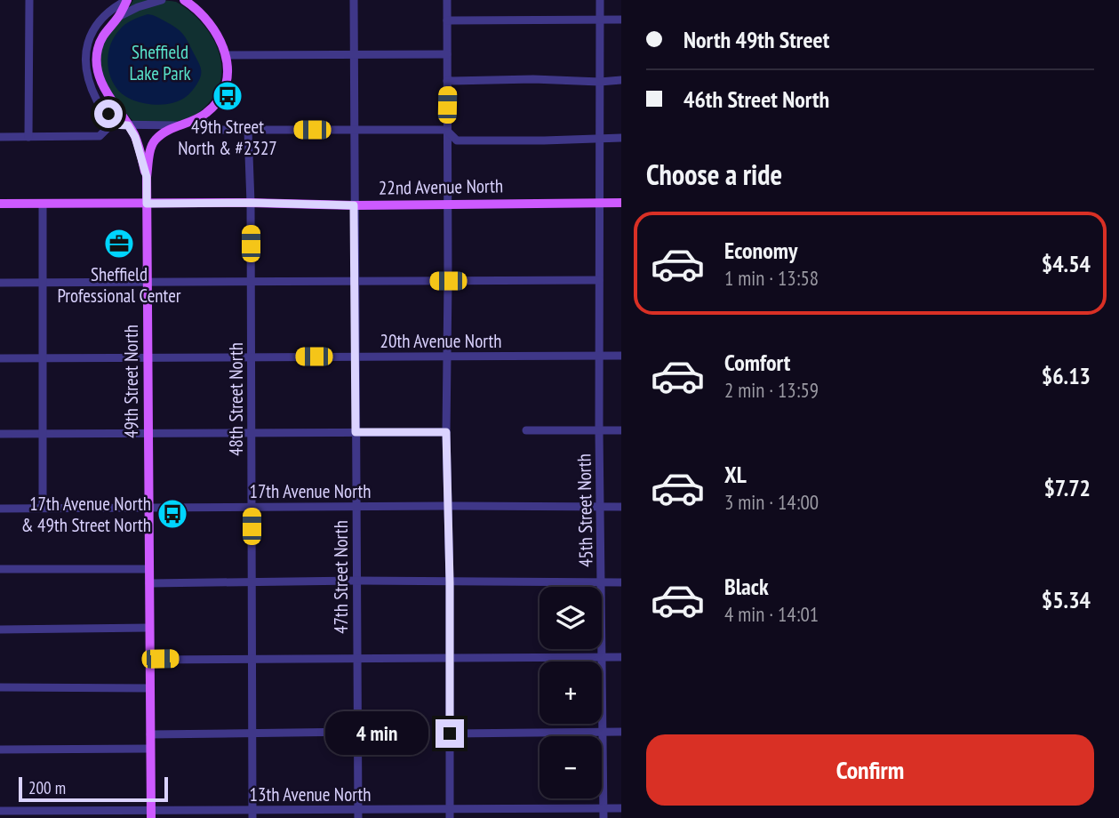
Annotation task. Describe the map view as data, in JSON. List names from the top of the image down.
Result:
{
  "streets": {
    "main road": ["22nd Avenue North", "49th Street North"],
    "street": [
      "20th Avenue North",
      "48th Street North",
      "17th Avenue North",
      "45th Street North",
      "47th Street North",
      "13th Avenue North"
    ]
  },
  "crossings": [
    ["22nd Avenue North", "49th Street North"],
    ["22nd Avenue North", "48th Street North"],
    ["22nd Avenue North", "45th Street North"],
    ["22nd Avenue North", "47th Street North"],
    ["20th Avenue North", "49th Street North"],
    ["20th Avenue North", "48th Street North"],
    ["20th Avenue North", "45th Street North"],
    ["20th Avenue North", "47th Street North"],
    ["49th Street North", "17th Avenue North"],
    ["49th Street North", "13th Avenue North"],
    ["48th Street North", "17th Avenue North"],
    ["48th Street North", "13th Avenue North"],
    ["17th Avenue North", "45th Street North"],
    ["17th Avenue North", "47th Street North"],
    ["45th Street North", "13th Avenue North"],
    ["47th Street North", "13th Avenue North"]
  ],
  "parks": ["Sheffield Lake Park"],
  "places": {
    "bus stop": ["49th Street North & #2327", "17th Avenue North & 49th Street North"],
    "office": ["Sheffield Professional Center"]
  },
  "scale_bar": "200 m",
  "page": {
    "banner": ["North 49th Street", "46th Street North"],
    "heading": "Choose a ride",
    "list": [
      {
        "name": "Economy",
        "note": "1 min · 13:58",
        "value": "$4.54"
      },
      {
        "name": "Comfort",
        "note": "2 min · 13:59",
        "value": "$6.13"
      },
      {
        "name": "XL",
        "note": "3 min · 14:00",
        "value": "$7.72"
      },
      {
        "name": "Black",
        "note": "4 min · 14:01",
        "value": "$5.34"
      }
    ],
    "map_buttons": ["+", "−"],
    "bubble": "4 min",
    "buttons": "Confirm",
    "scale": "200 m"
  }
}
